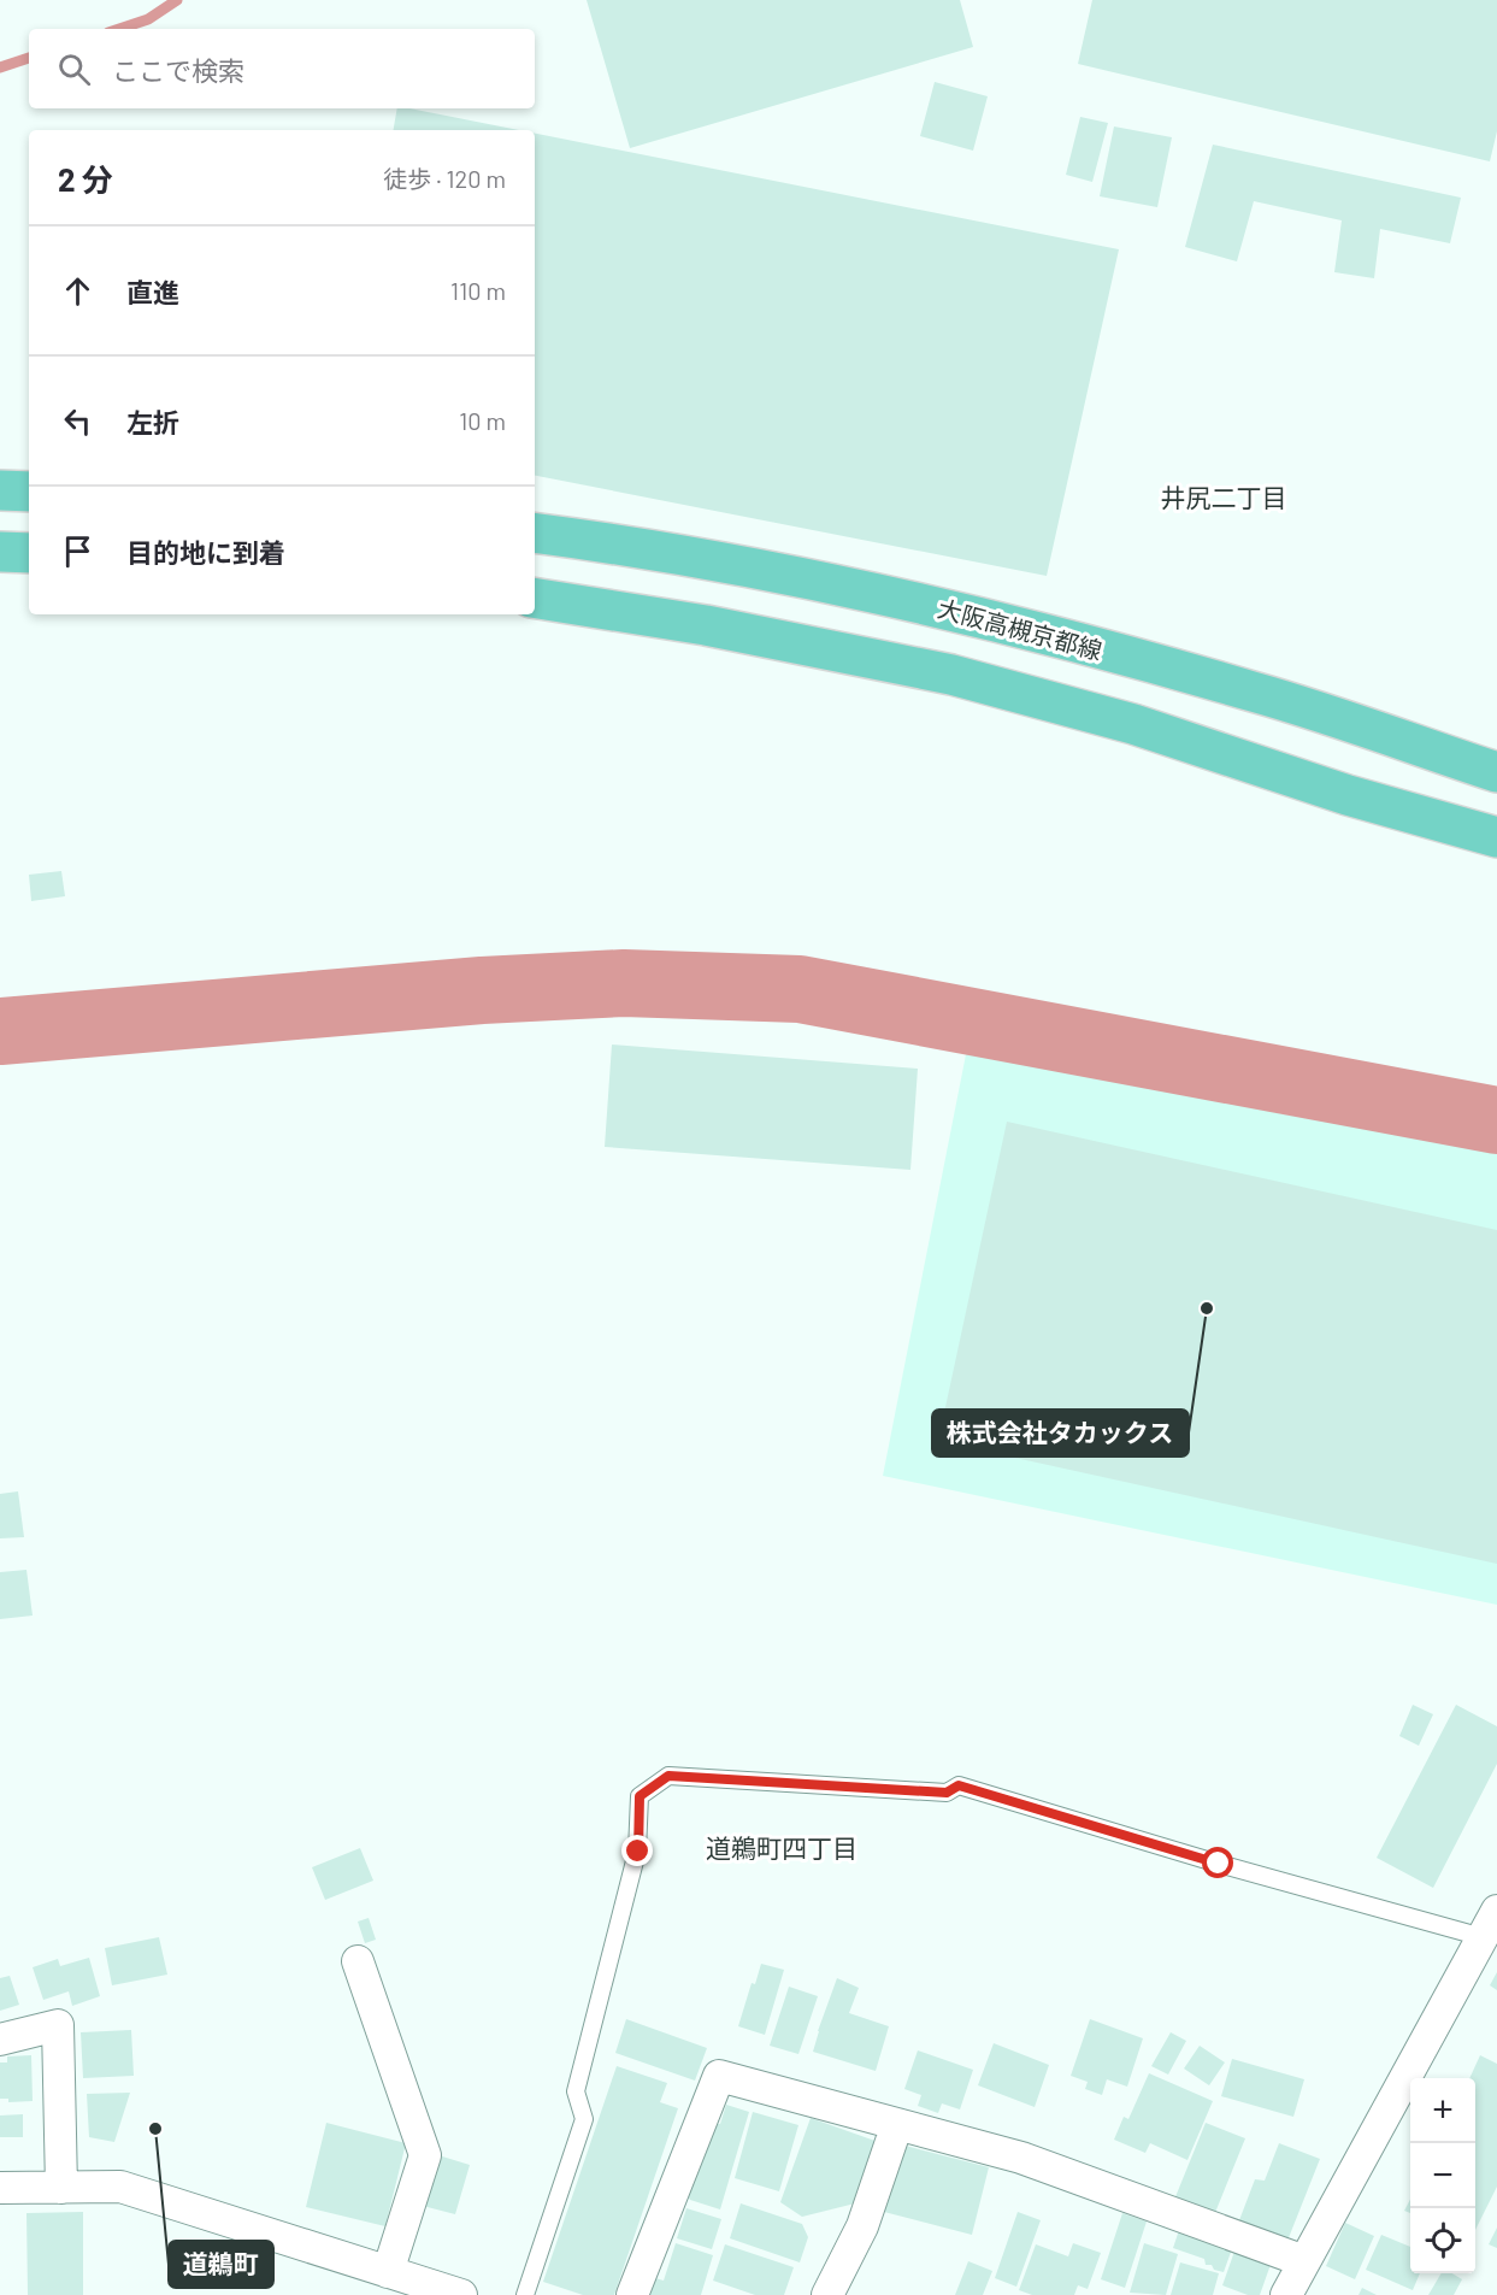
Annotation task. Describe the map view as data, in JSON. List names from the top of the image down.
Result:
{
  "streets": {
    "main road": ["大阪高槻京都線"]
  },
  "districts": ["井尻二丁目", "道鵜町四丁目"],
  "places": ["株式会社タカックス", "道鵜町"],
  "page": {
    "search": "ここで検索",
    "heading": ["2 分", "徒歩 · 120 m"],
    "list": [
      ["直進", "110 m"],
      ["左折", "10 m"],
      "目的地に到着"
    ],
    "map_buttons": ["+", "−"]
  }
}
